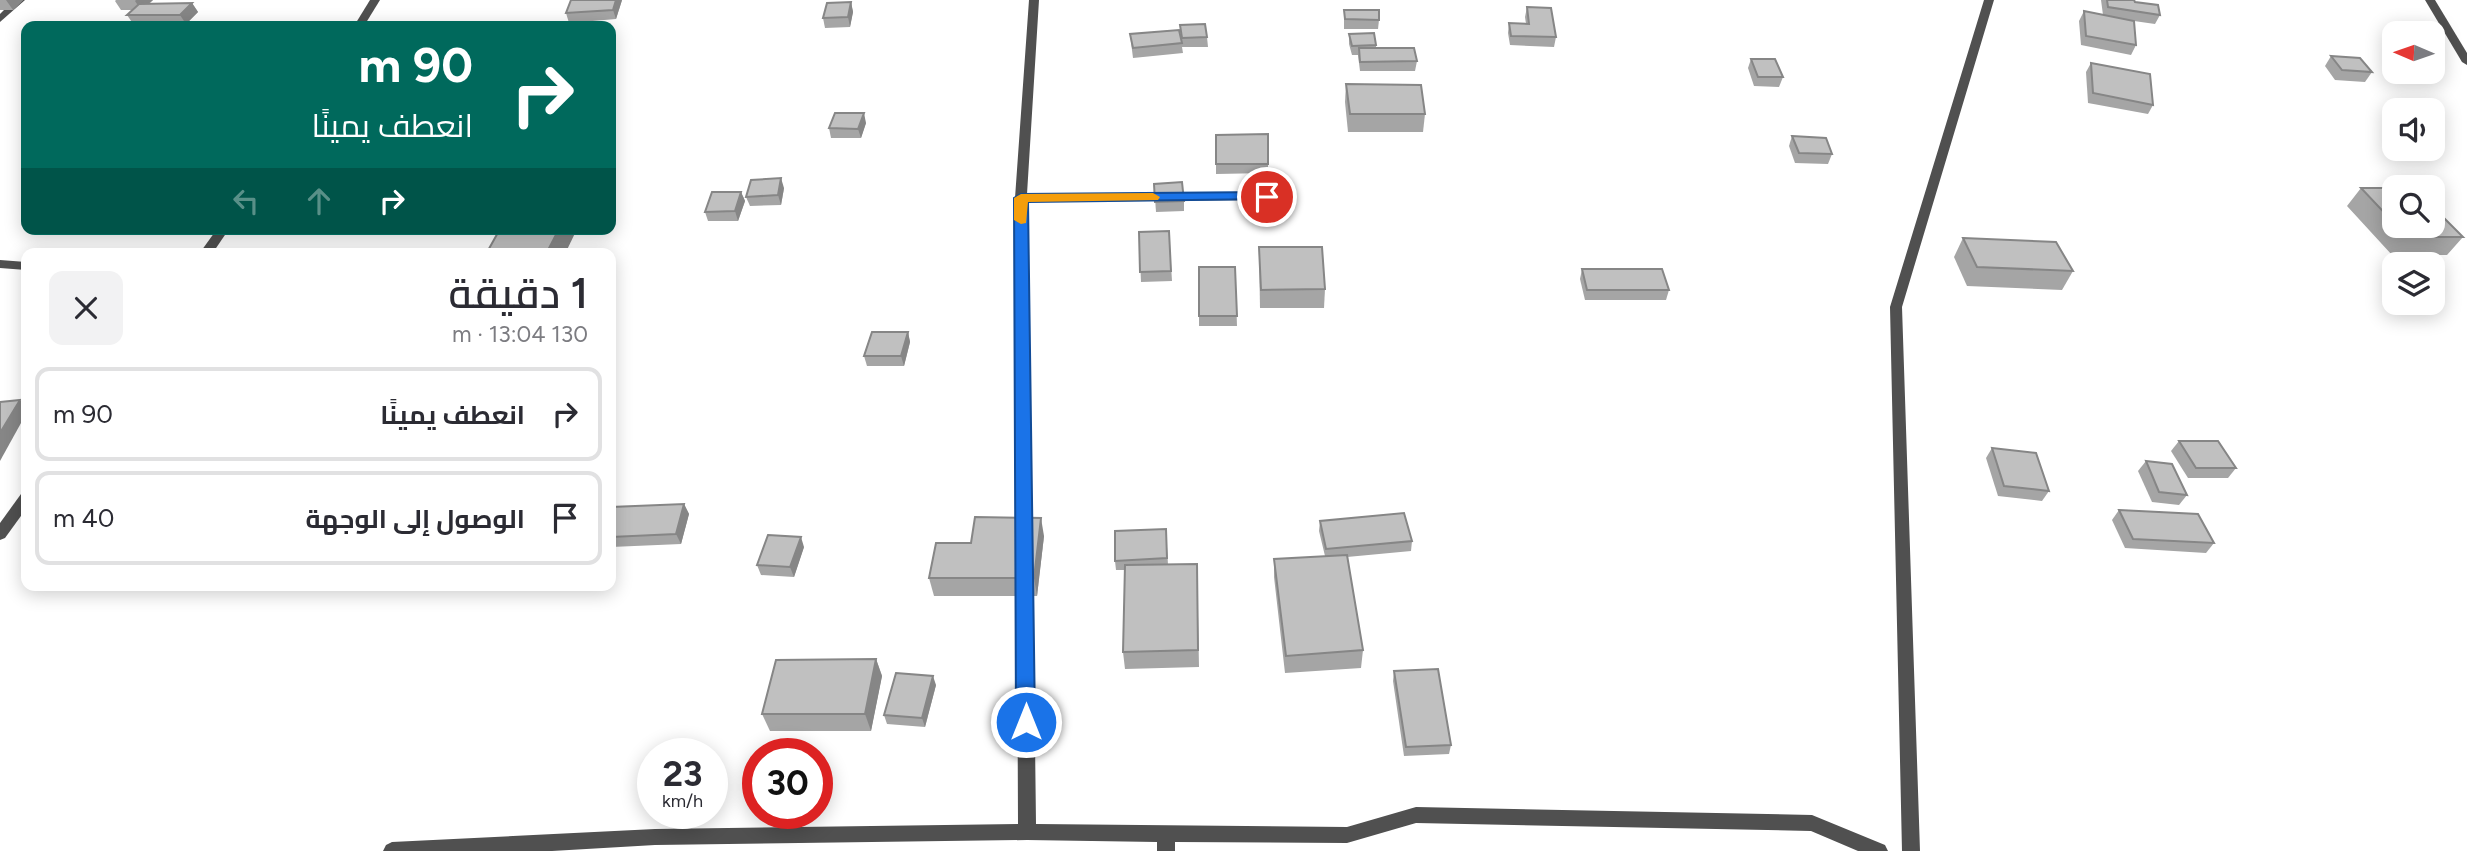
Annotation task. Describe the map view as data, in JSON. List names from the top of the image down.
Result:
{
  "north": "left",
  "page": {
    "turn": ["90 m", "انعطف يمينًا"],
    "heading": ["1 دقيقة", "130 m · 13:04"],
    "list": [
      {
        "name": "انعطف يمينًا",
        "value": "90 m"
      },
      {
        "name": "الوصول إلى الوجهة",
        "value": "40 m"
      }
    ],
    "speed": "23 km/h",
    "limit": "30"
  }
}
